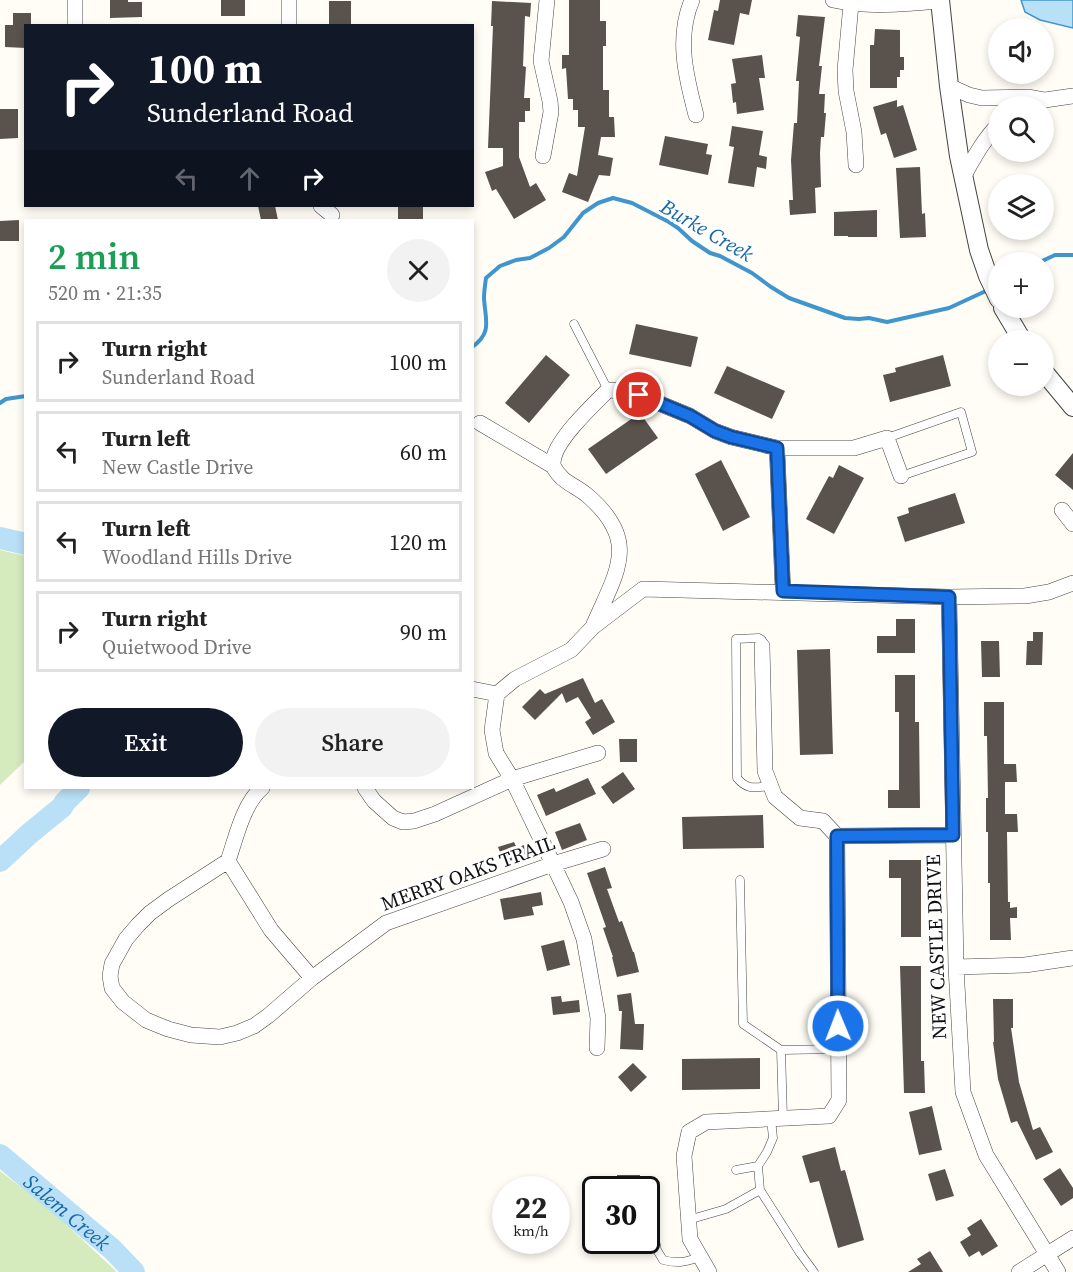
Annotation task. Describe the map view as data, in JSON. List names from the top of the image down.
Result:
{
  "streets": {
    "street": ["MERRY OAKS TRAIL", "NEW CASTLE DRIVE"]
  },
  "water": ["Burke Creek", "Salem Creek"],
  "page": {
    "map_buttons": ["+", "−"],
    "turn": ["100 m", "Sunderland Road"],
    "heading": ["2 min", "520 m · 21:35"],
    "list": [
      {
        "name": "Turn right",
        "note": "Sunderland Road",
        "value": "100 m"
      },
      {
        "name": "Turn left",
        "note": "New Castle Drive",
        "value": "60 m"
      },
      {
        "name": "Turn left",
        "note": "Woodland Hills Drive",
        "value": "120 m"
      },
      {
        "name": "Turn right",
        "note": "Quietwood Drive",
        "value": "90 m"
      }
    ],
    "buttons": ["Exit", "Share"],
    "speed": "22 km/h",
    "limit": "30"
  }
}
